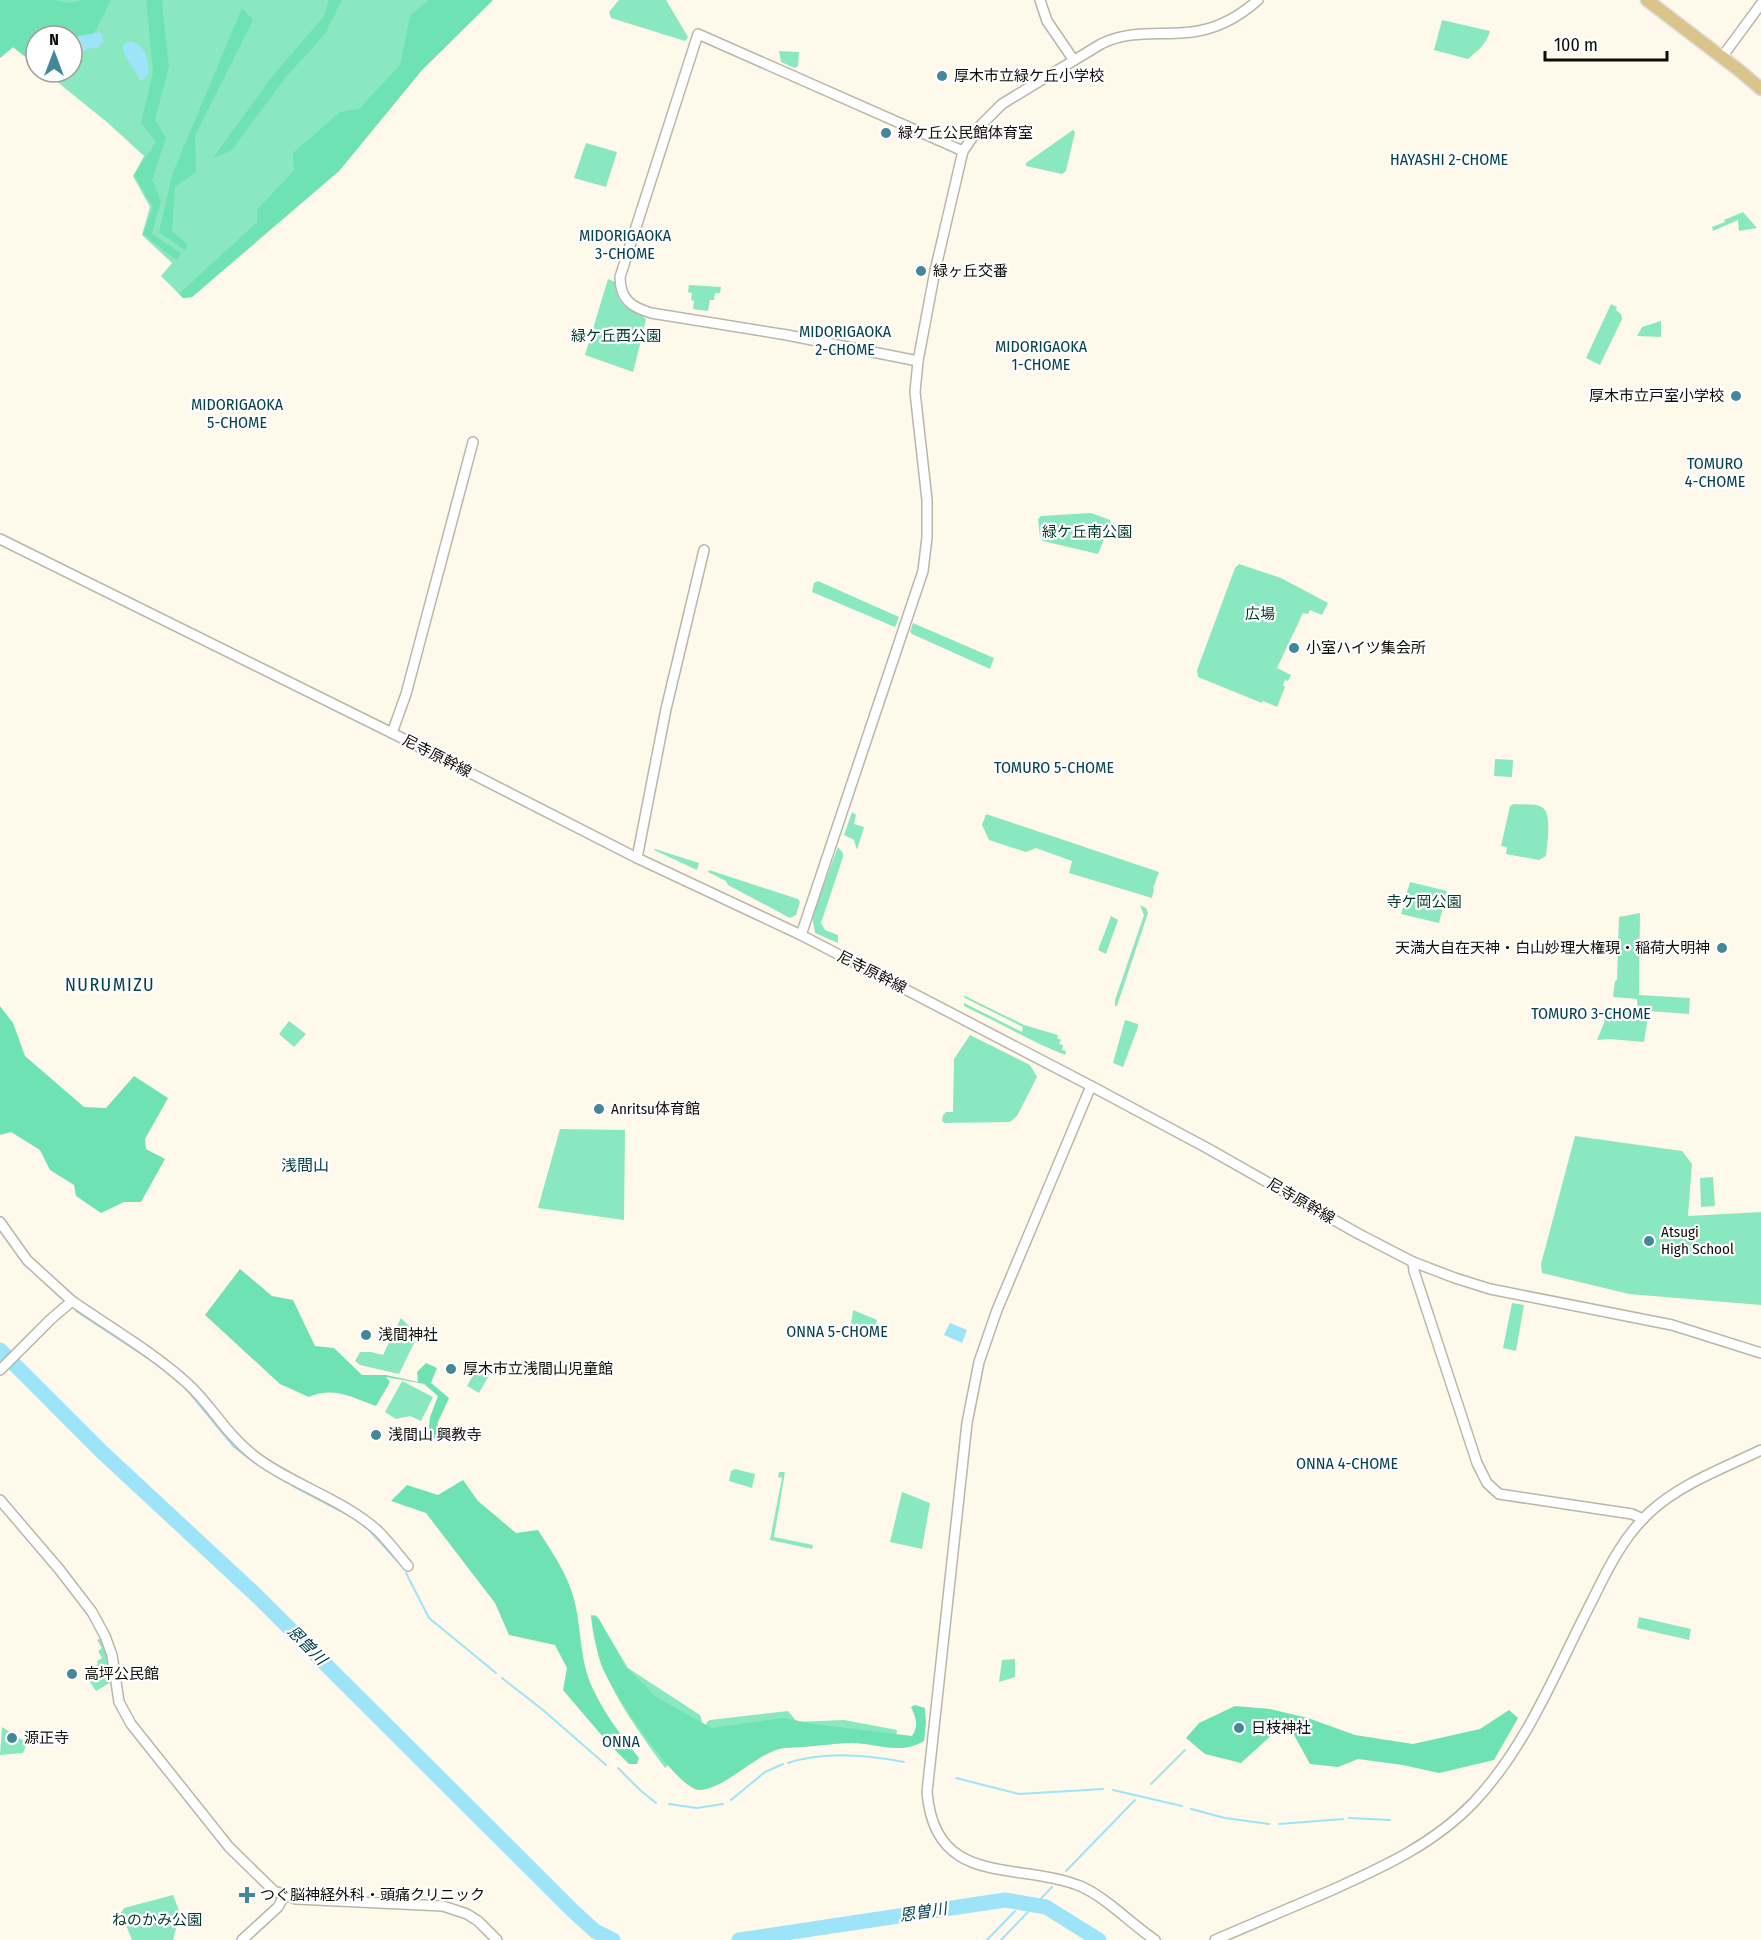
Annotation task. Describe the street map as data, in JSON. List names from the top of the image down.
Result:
{
  "streets": {
    "street": ["尼寺原幹線"]
  },
  "districts": [
    "HAYASHI 2-CHOME",
    "MIDORIGAOKA 3-CHOME",
    "MIDORIGAOKA 2-CHOME",
    "MIDORIGAOKA 1-CHOME",
    "MIDORIGAOKA 5-CHOME",
    "TOMURO 4-CHOME",
    "TOMURO 5-CHOME",
    "NURUMIZU",
    "TOMURO 3-CHOME",
    "浅間山",
    "ONNA 5-CHOME",
    "ONNA 4-CHOME",
    "ONNA"
  ],
  "water": ["恩曽川"],
  "parks": [
    "緑ケ丘西公園",
    "緑ケ丘南公園",
    "広場",
    "寺ケ岡公園",
    "ねのかみ公園"
  ],
  "places": {
    "other": [
      "厚木市立緑ケ丘小学校",
      "緑ケ丘公民館体育室",
      "緑ヶ丘交番",
      "厚木市立戸室小学校",
      "小室ハイツ集会所",
      "天満大自在天神・白山妙理大権現・稲荷大明神",
      "Anritsu体育館",
      "Atsugi High School",
      "浅間神社",
      "厚木市立浅間山児童館",
      "浅間山 興教寺",
      "高坪公民館",
      "日枝神社",
      "源正寺"
    ],
    "health": ["つぐ脳神経外科・頭痛クリニック"]
  },
  "scale_bar": "100 m",
  "north": "top"
}
